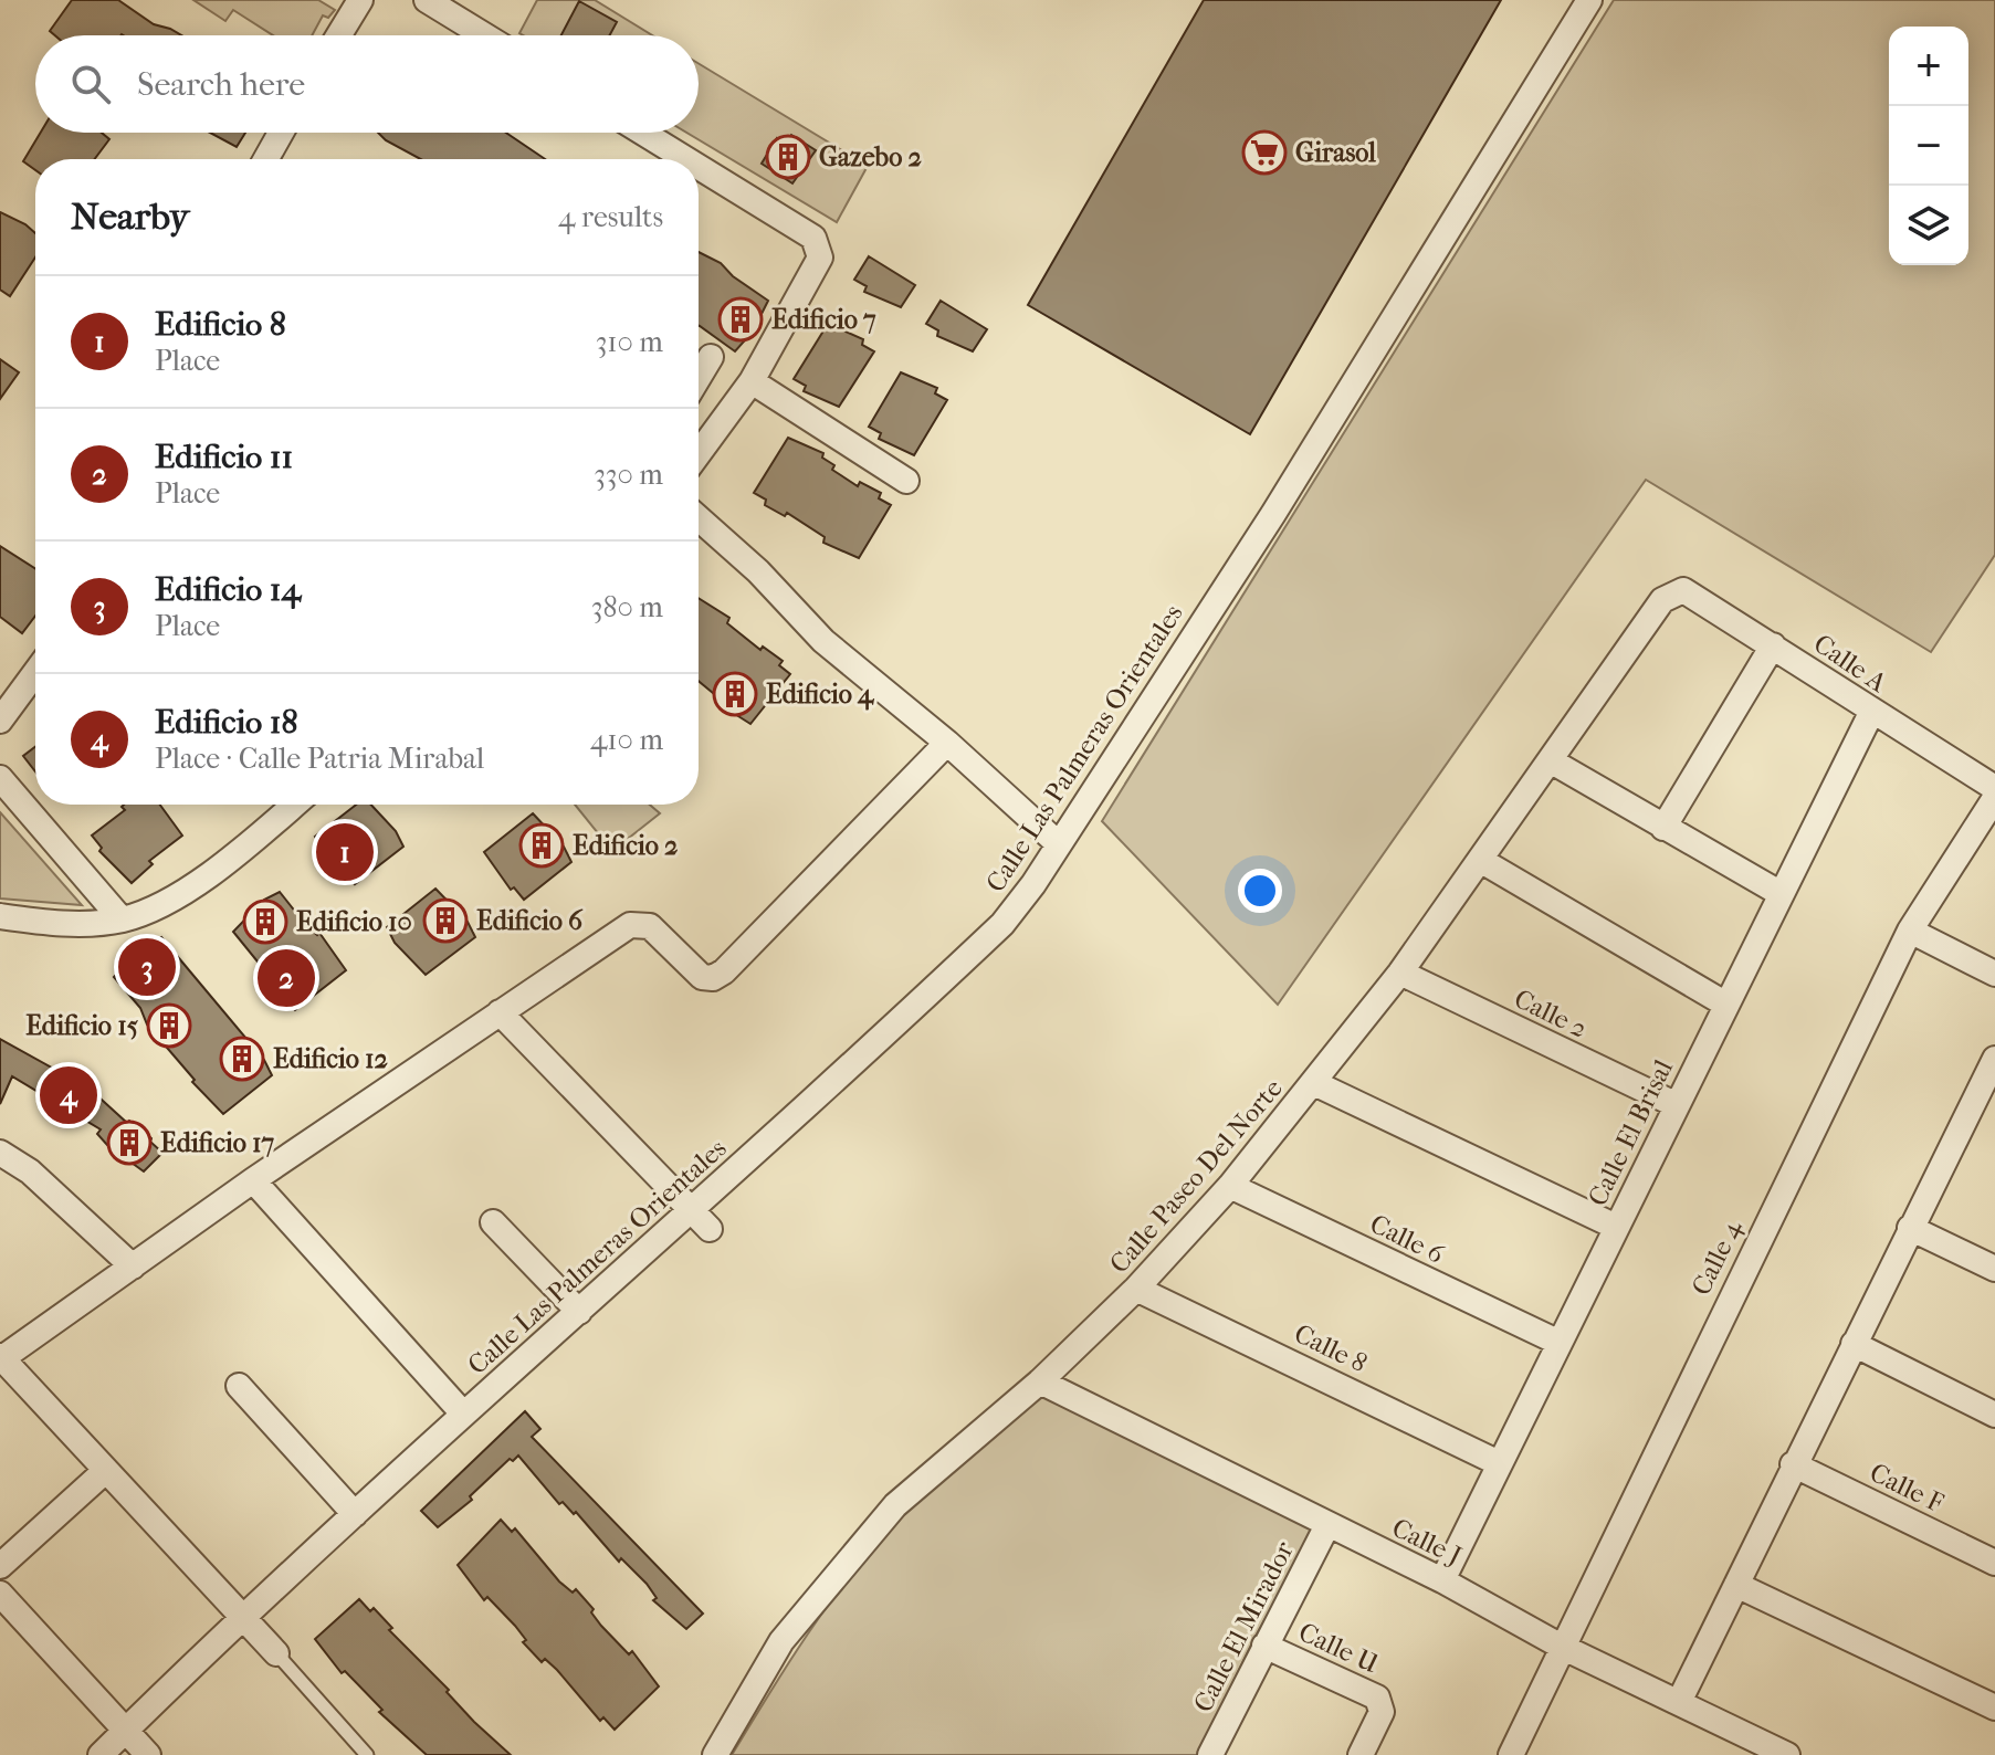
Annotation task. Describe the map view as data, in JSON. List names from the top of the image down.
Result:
{
  "streets": {
    "street": [
      "Calle A",
      "Calle Las Palmeras Orientales",
      "Calle 2",
      "Calle El Brisal",
      "Calle Paseo Del Norte",
      "Calle 6",
      "Calle 4",
      "Calle 8",
      "Calle F",
      "Calle J",
      "Calle El Mirador",
      "Calle U"
    ]
  },
  "crossings": [
    ["Calle A", "Calle El Brisal"],
    ["Calle A", "Calle Paseo Del Norte"],
    ["Calle 2", "Calle El Brisal"],
    ["Calle 2", "Calle Paseo Del Norte"],
    ["Calle El Brisal", "Calle 6"],
    ["Calle El Brisal", "Calle 8"],
    ["Calle El Brisal", "Calle J"],
    ["Calle Paseo Del Norte", "Calle 6"],
    ["Calle Paseo Del Norte", "Calle 8"],
    ["Calle Paseo Del Norte", "Calle J"],
    ["Calle 4", "Calle J"],
    ["Calle J", "Calle El Mirador"],
    ["Calle El Mirador", "Calle U"]
  ],
  "places": {
    "supermarket": ["Girasol"],
    "building": [
      "Gazebo 2",
      "Edificio 7",
      "Edificio 4",
      "Edificio 2",
      "Edificio 6",
      "Edificio 10",
      "Edificio 15",
      "Edificio 12",
      "Edificio 17"
    ]
  },
  "page": {
    "map_buttons": ["+", "−"],
    "search": "Search here",
    "heading": ["Nearby", "4 results"],
    "list": [
      {
        "mark": "1",
        "name": "Edificio 8",
        "note": "Place",
        "value": "310 m"
      },
      {
        "mark": "2",
        "name": "Edificio 11",
        "note": "Place",
        "value": "330 m"
      },
      {
        "mark": "3",
        "name": "Edificio 14",
        "note": "Place",
        "value": "380 m"
      },
      {
        "mark": "4",
        "name": "Edificio 18",
        "note": "Place · Calle Patria Mirabal",
        "value": "410 m"
      }
    ],
    "pins": [
      "1",
      "3",
      "2",
      "4"
    ]
  }
}
